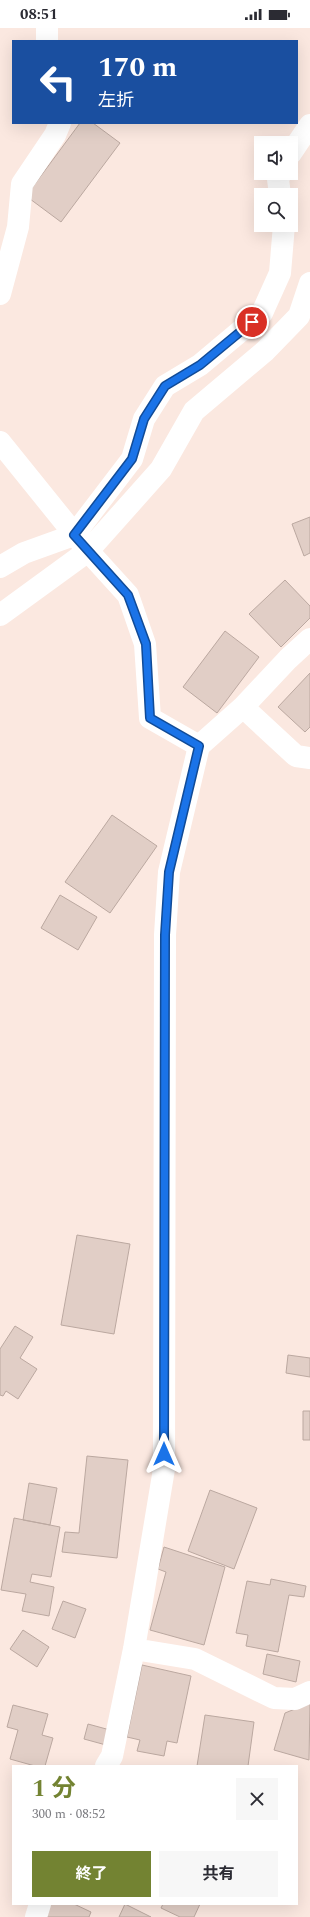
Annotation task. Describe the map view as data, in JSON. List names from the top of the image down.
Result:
{
  "page": {
    "status": "08:51",
    "turn": ["170 m", "左折"],
    "heading": ["1 分", "300 m · 08:52"],
    "buttons": ["終了", "共有"]
  }
}
